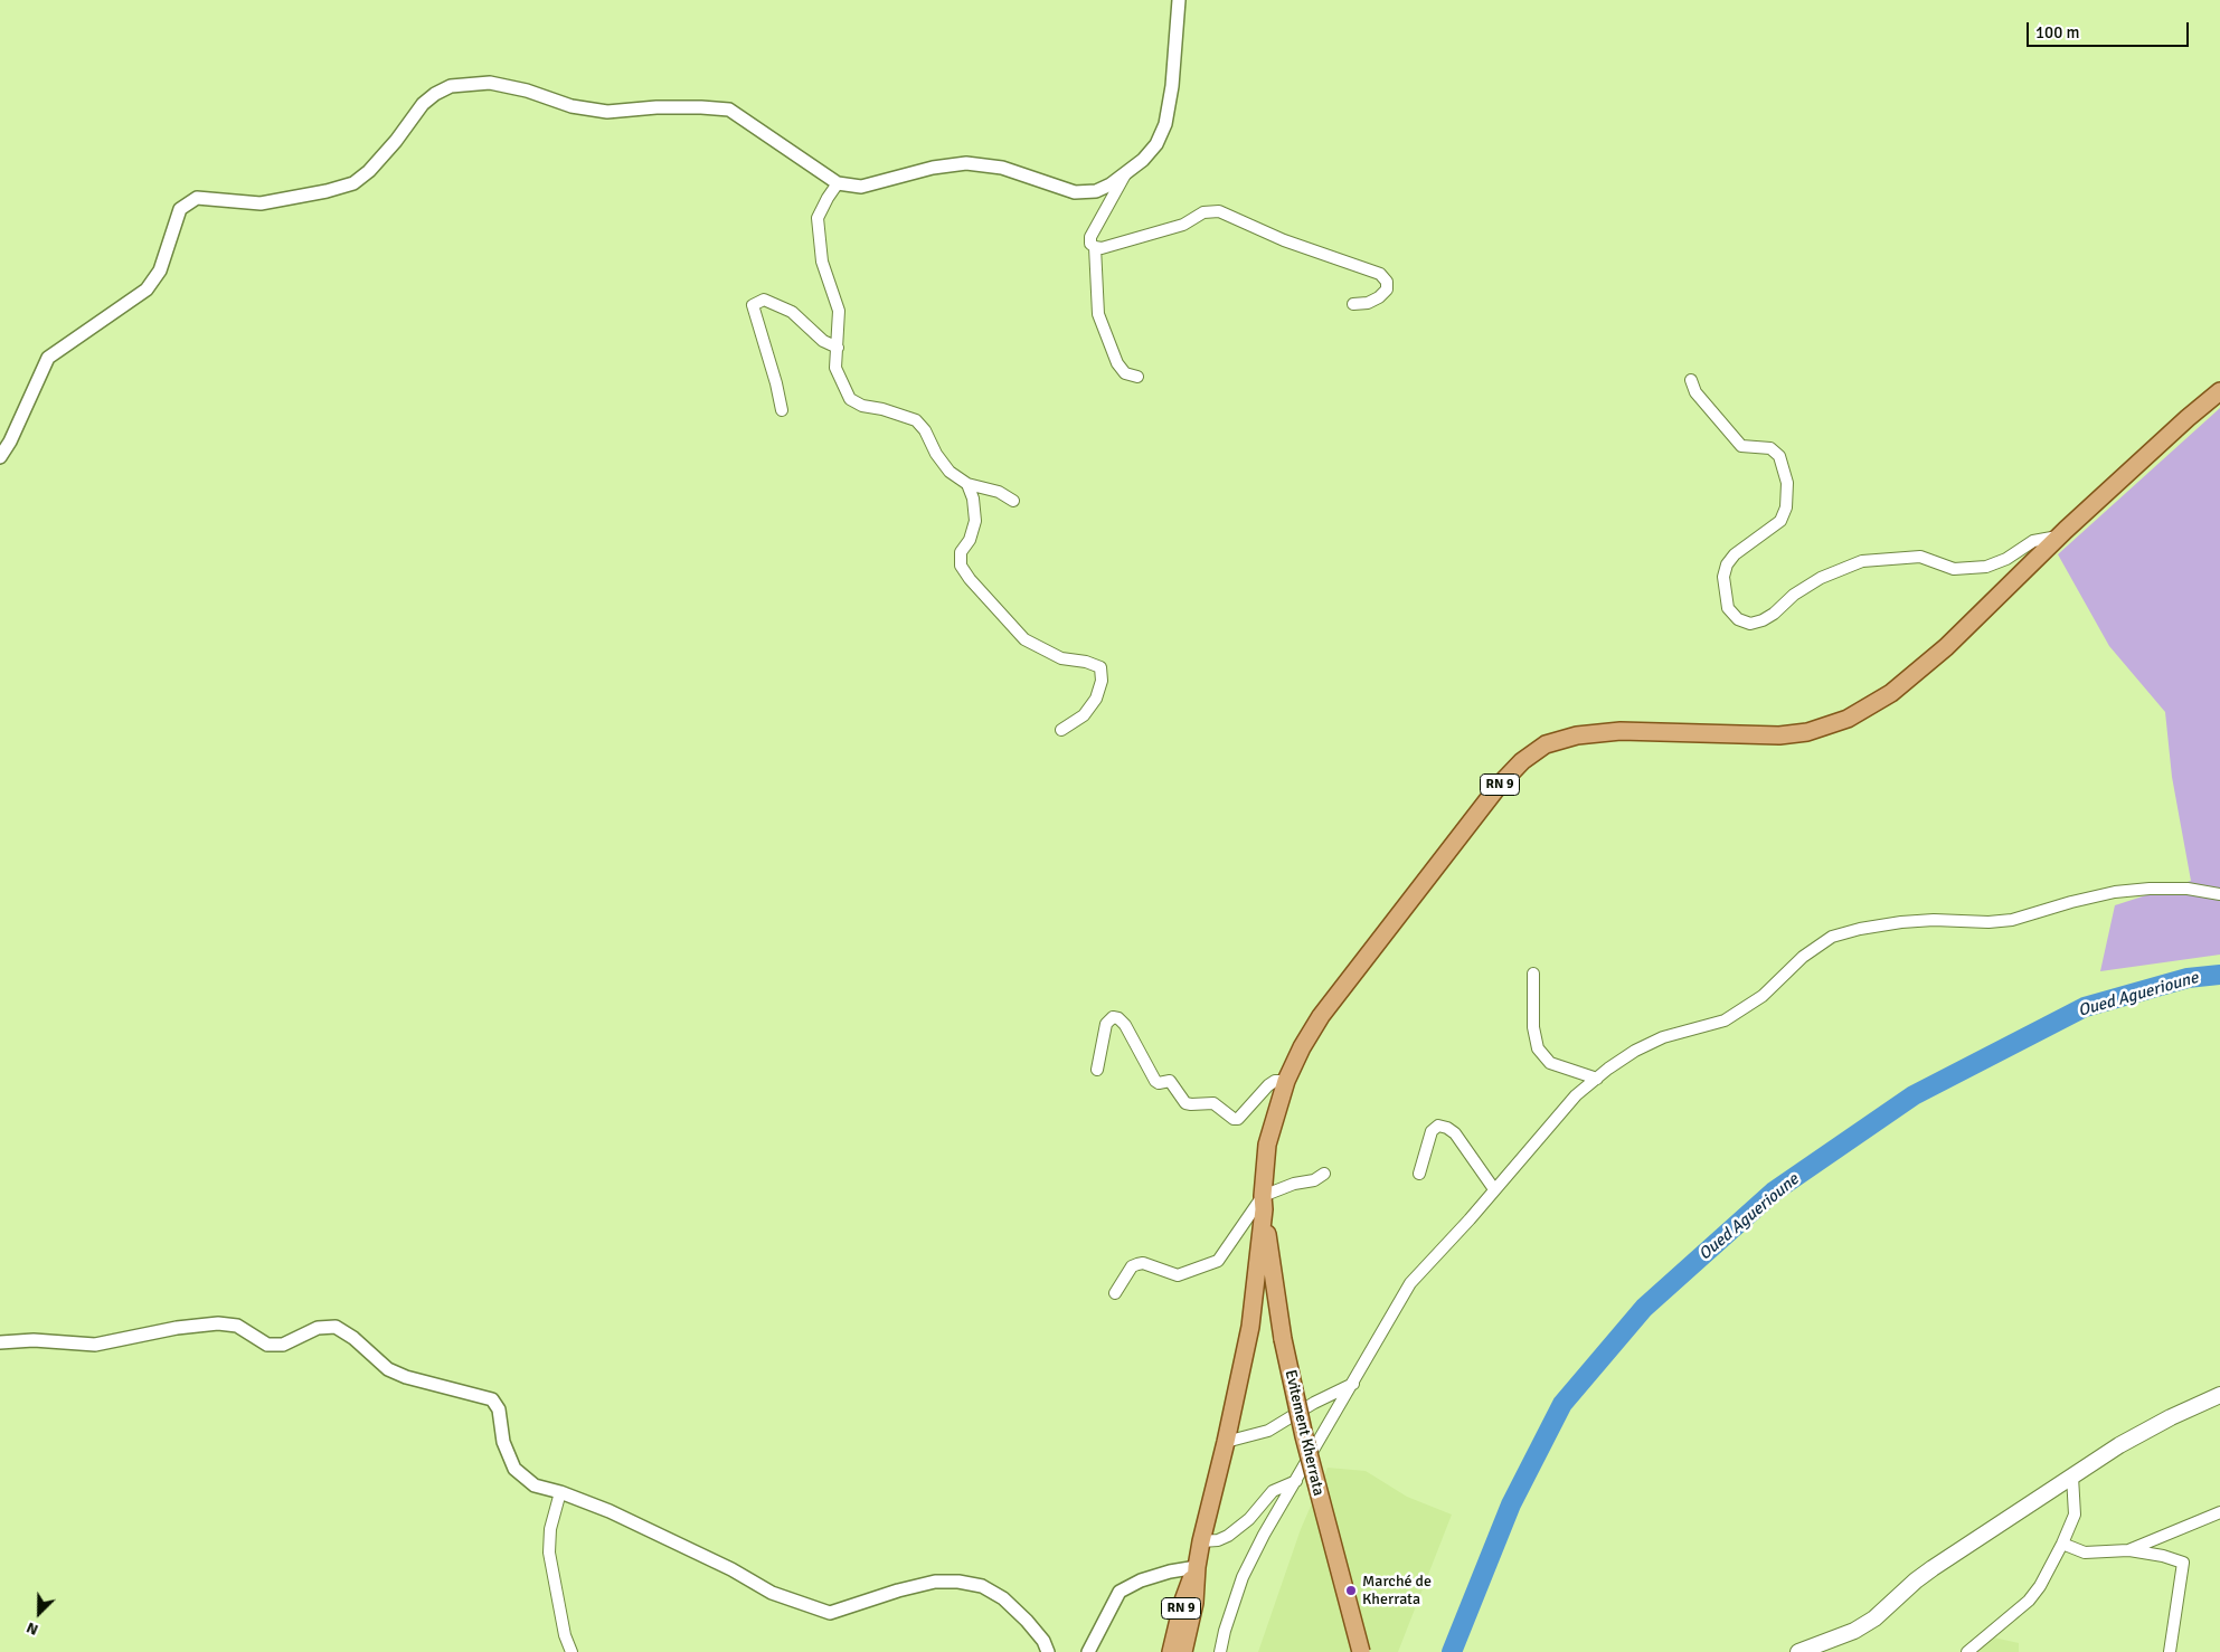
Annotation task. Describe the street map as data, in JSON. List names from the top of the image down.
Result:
{
  "streets": {
    "main road": ["RN 9", "Evitement Kherrata"]
  },
  "crossings": [
    ["RN 9", "Evitement Kherrata"]
  ],
  "water": ["Oued Aguerioune"],
  "places": ["Marché de Kherrata"],
  "scale_bar": "100 m",
  "north": "bottom left"
}
